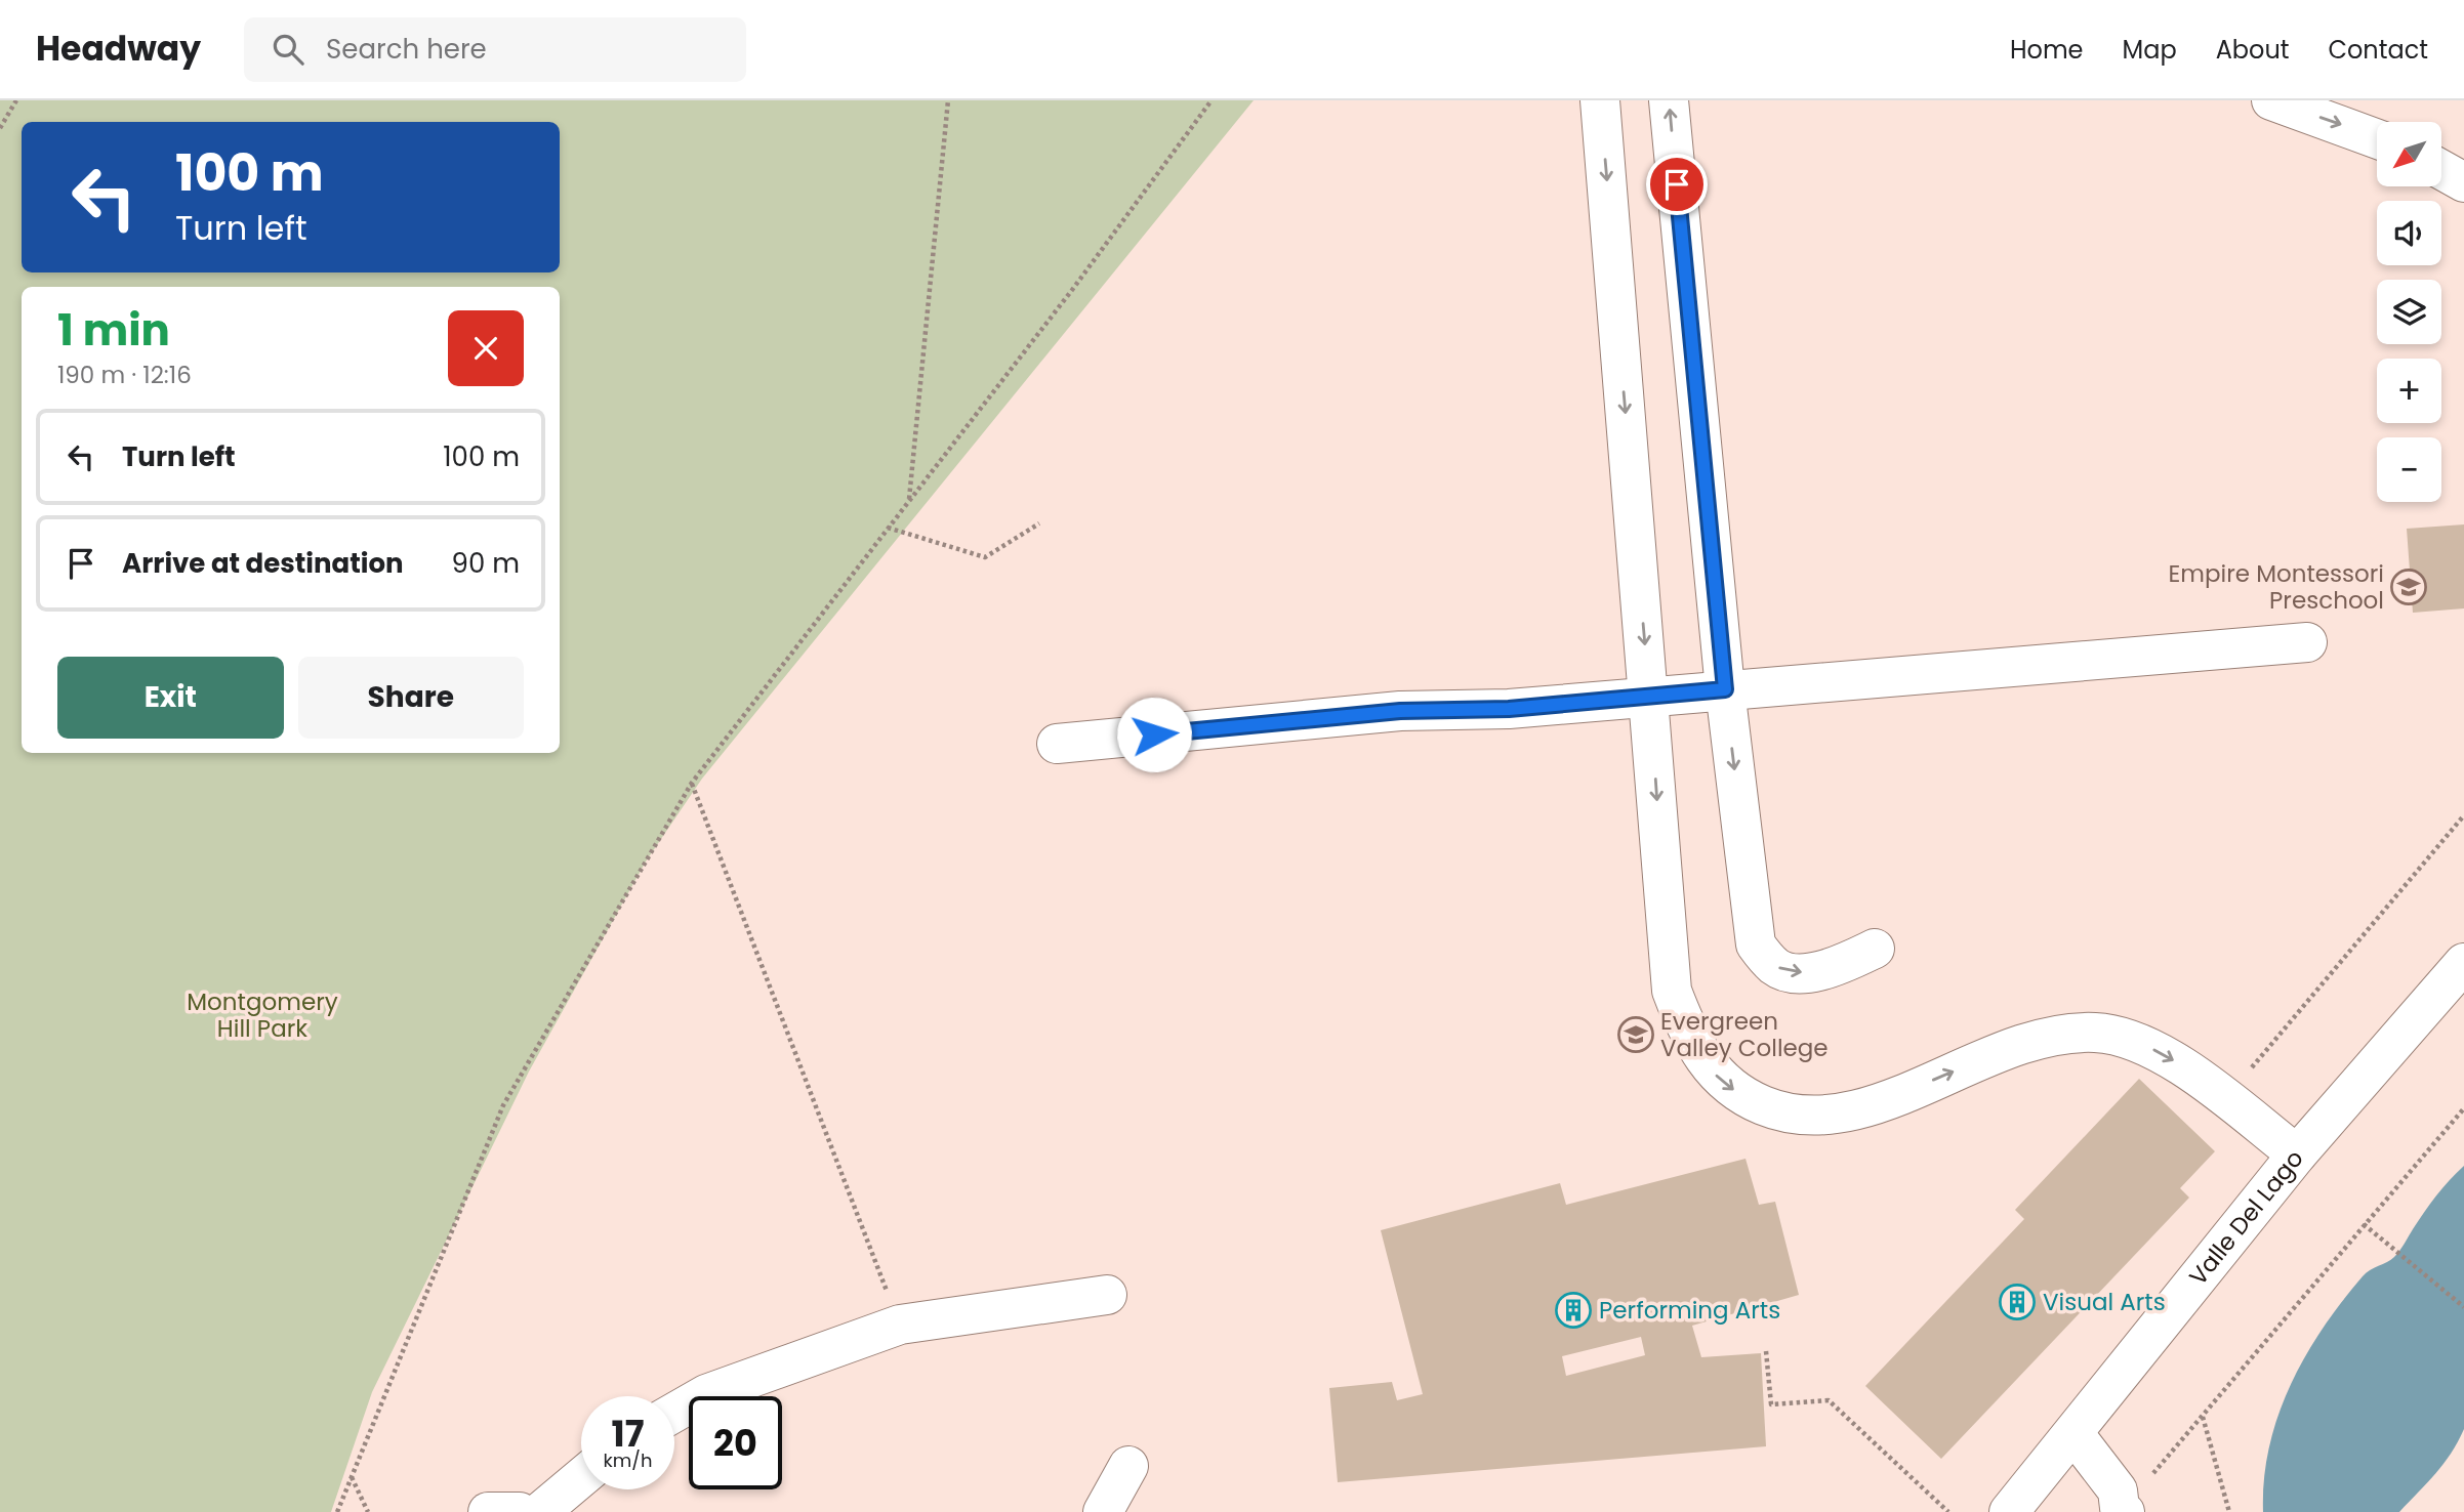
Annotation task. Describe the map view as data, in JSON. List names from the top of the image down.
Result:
{
  "streets": {
    "street": ["Valle Del Lago"]
  },
  "parks": ["Montgomery Hill Park"],
  "places": {
    "school or university": ["Empire Montessori Preschool", "Evergreen Valley College"],
    "building": ["Visual Arts", "Performing Arts"]
  },
  "north": "bottom left",
  "page": {
    "header": "Headway",
    "search": "Search here",
    "nav": [
      "Home",
      "Map",
      "About",
      "Contact"
    ],
    "map_buttons": ["+", "−"],
    "turn": ["100 m", "Turn left"],
    "heading": ["1 min", "190 m · 12:16"],
    "list": [
      {
        "name": "Turn left",
        "value": "100 m"
      },
      {
        "name": "Arrive at destination",
        "value": "90 m"
      }
    ],
    "buttons": ["Exit", "Share"],
    "speed": "17 km/h",
    "limit": "20"
  }
}
